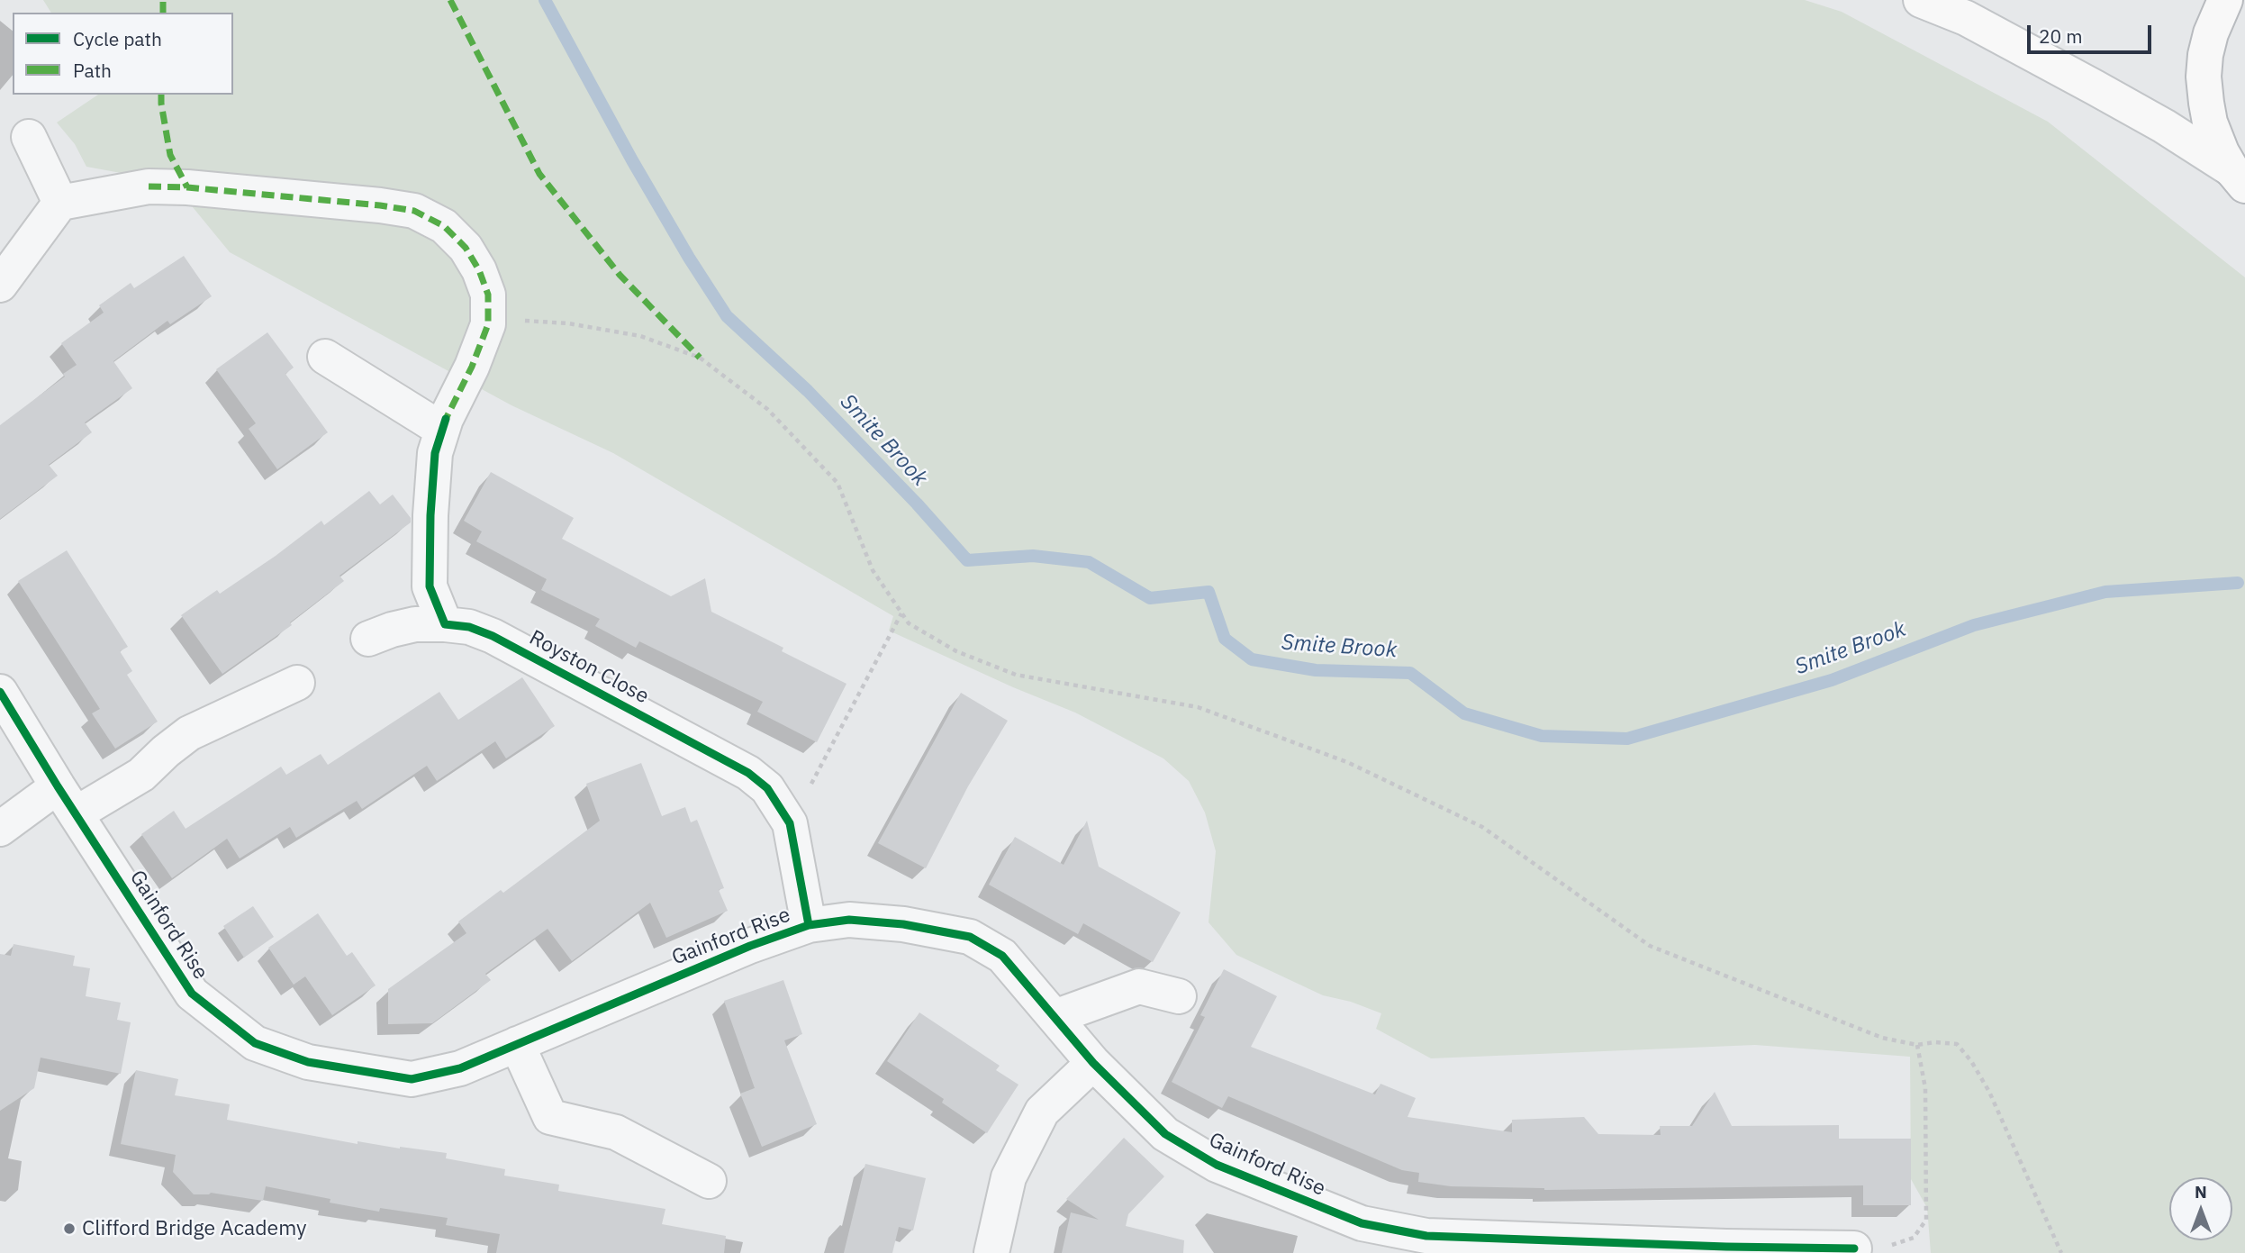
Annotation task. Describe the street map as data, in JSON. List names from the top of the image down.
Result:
{
  "streets": {
    "street": ["Royston Close", "Gainford Rise"]
  },
  "crossings": [
    ["Royston Close", "Gainford Rise"]
  ],
  "water": ["Smite Brook"],
  "places": ["Clifford Bridge Academy"],
  "legend": ["Cycle path", "Path"],
  "scale_bar": "20 m",
  "north": "top"
}
